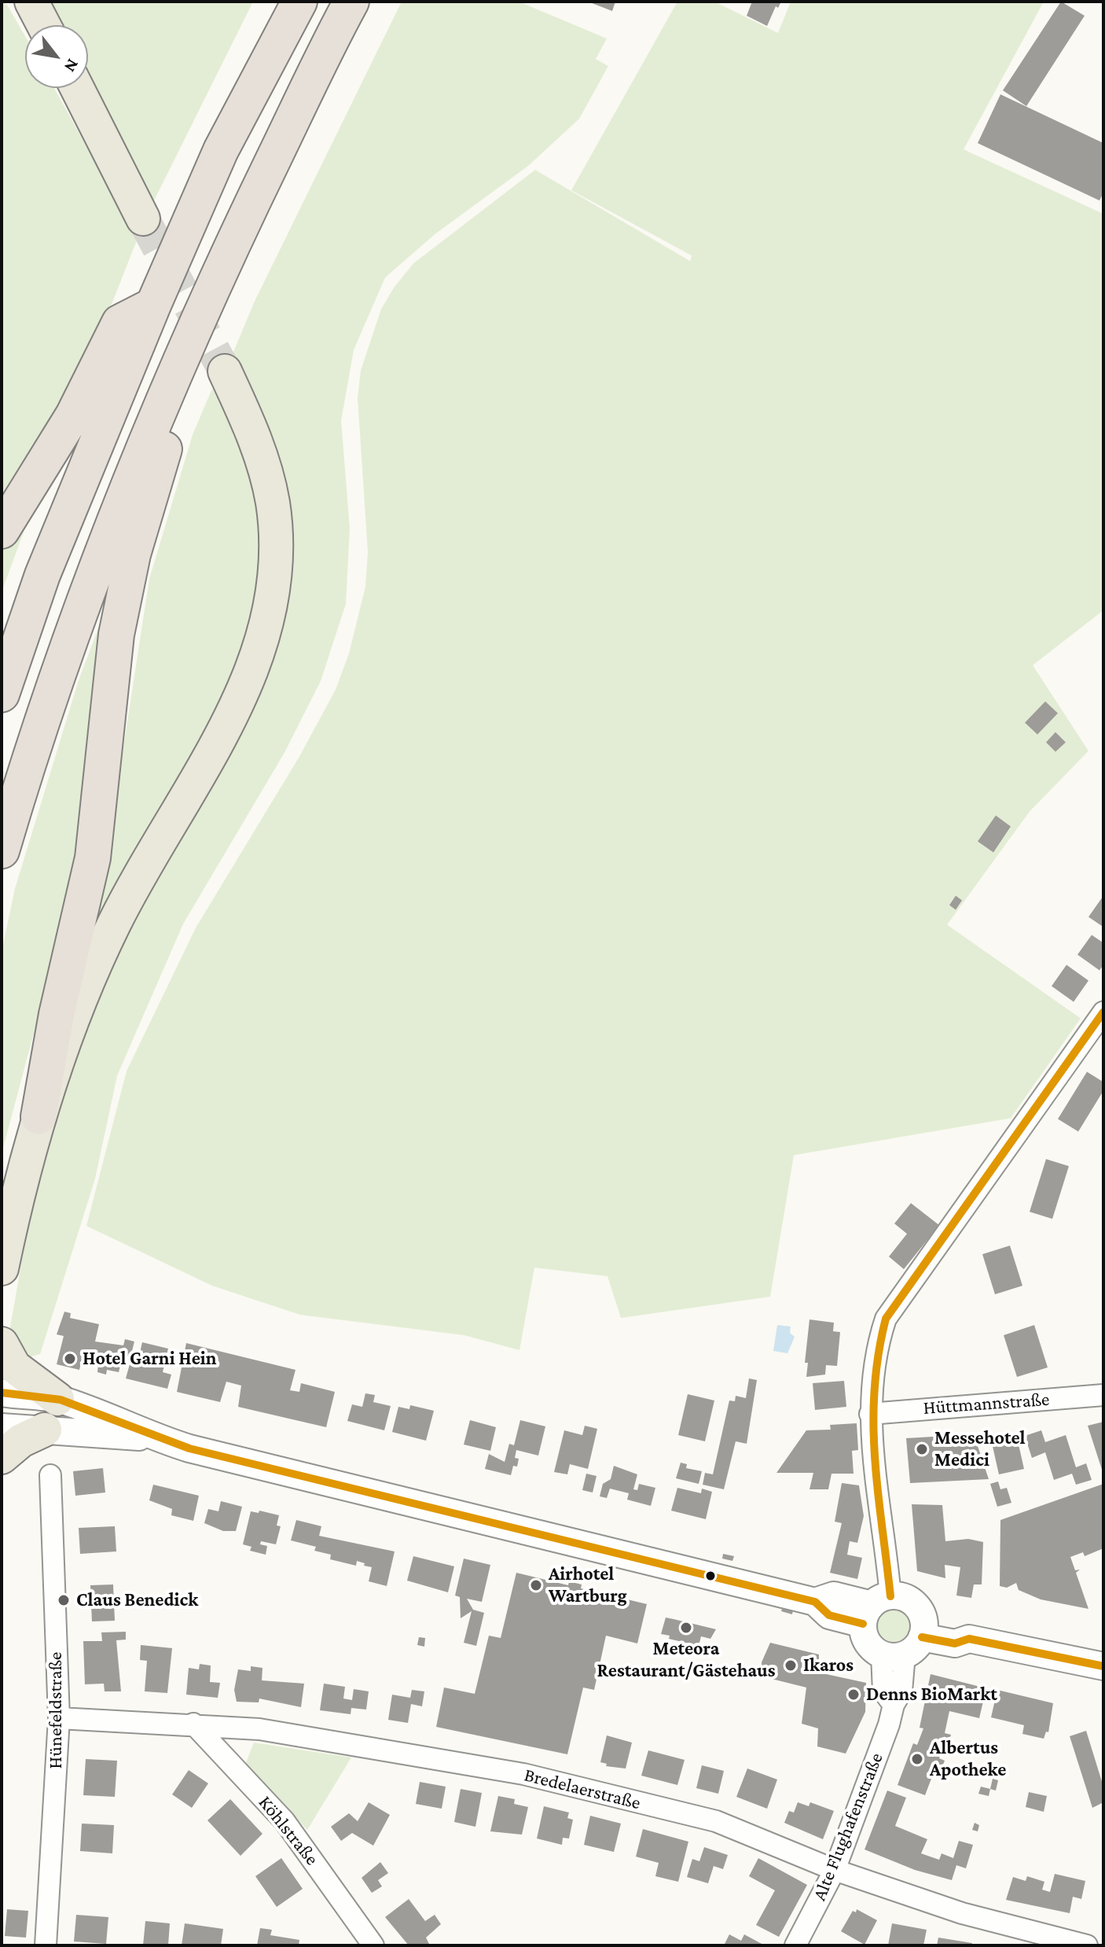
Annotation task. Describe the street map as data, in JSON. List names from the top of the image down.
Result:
{
  "streets": {
    "street": [
      "Hüttmannstraße",
      "Hünefeldstraße",
      "Bredelaerstraße",
      "Alte Flughafenstraße",
      "Köhlstraße"
    ]
  },
  "crossings": [
    ["Hünefeldstraße", "Bredelaerstraße"],
    ["Bredelaerstraße", "Alte Flughafenstraße"],
    ["Bredelaerstraße", "Köhlstraße"]
  ],
  "places": [
    "Hotel Garni Hein",
    "Messehotel Medici",
    "Airhotel Wartburg",
    "Claus Benedick",
    "Meteora Restaurant/Gästehaus",
    "Ikaros",
    "Denns BioMarkt",
    "Albertus Apotheke"
  ],
  "north": "bottom right"
}
